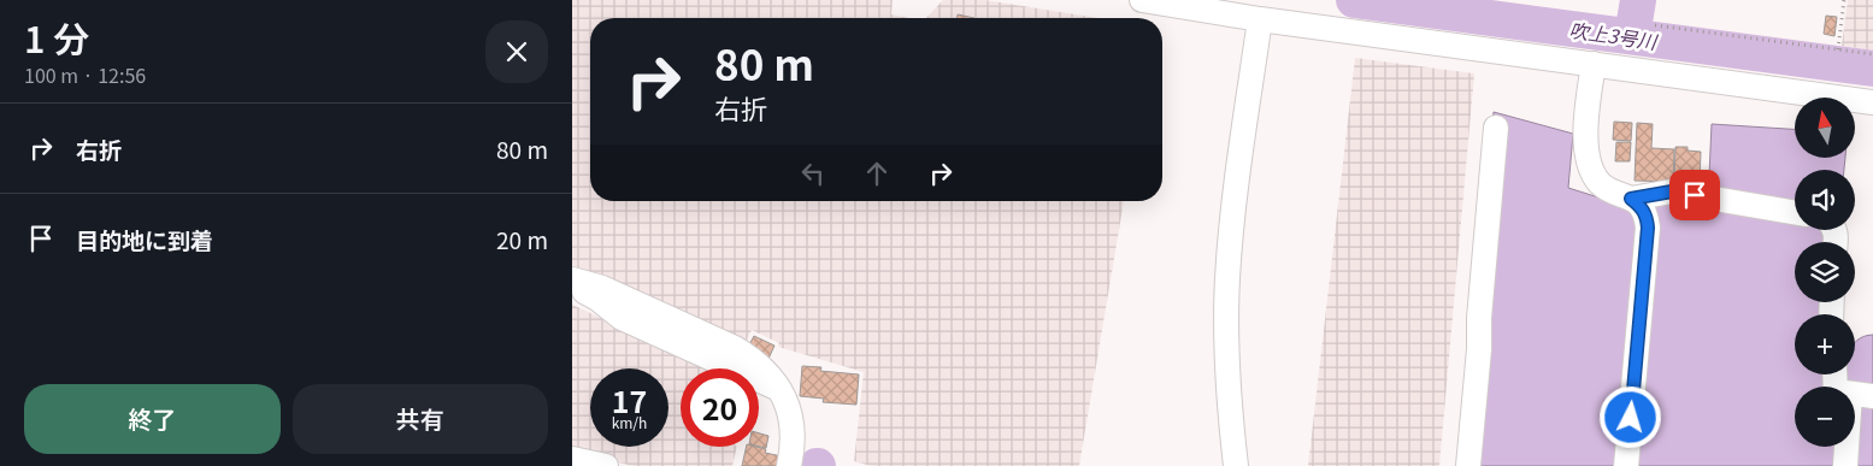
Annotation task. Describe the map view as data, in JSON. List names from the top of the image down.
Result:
{
  "water": ["吹上3号川"],
  "north": "top",
  "page": {
    "heading": ["1 分", "100 m · 12:56"],
    "turn": ["80 m", "右折"],
    "map_buttons": ["+", "−"],
    "list": [
      {
        "name": "右折",
        "value": "80 m"
      },
      {
        "name": "目的地に到着",
        "value": "20 m"
      }
    ],
    "speed": "17 km/h",
    "limit": "20",
    "buttons": ["終了", "共有"]
  }
}
